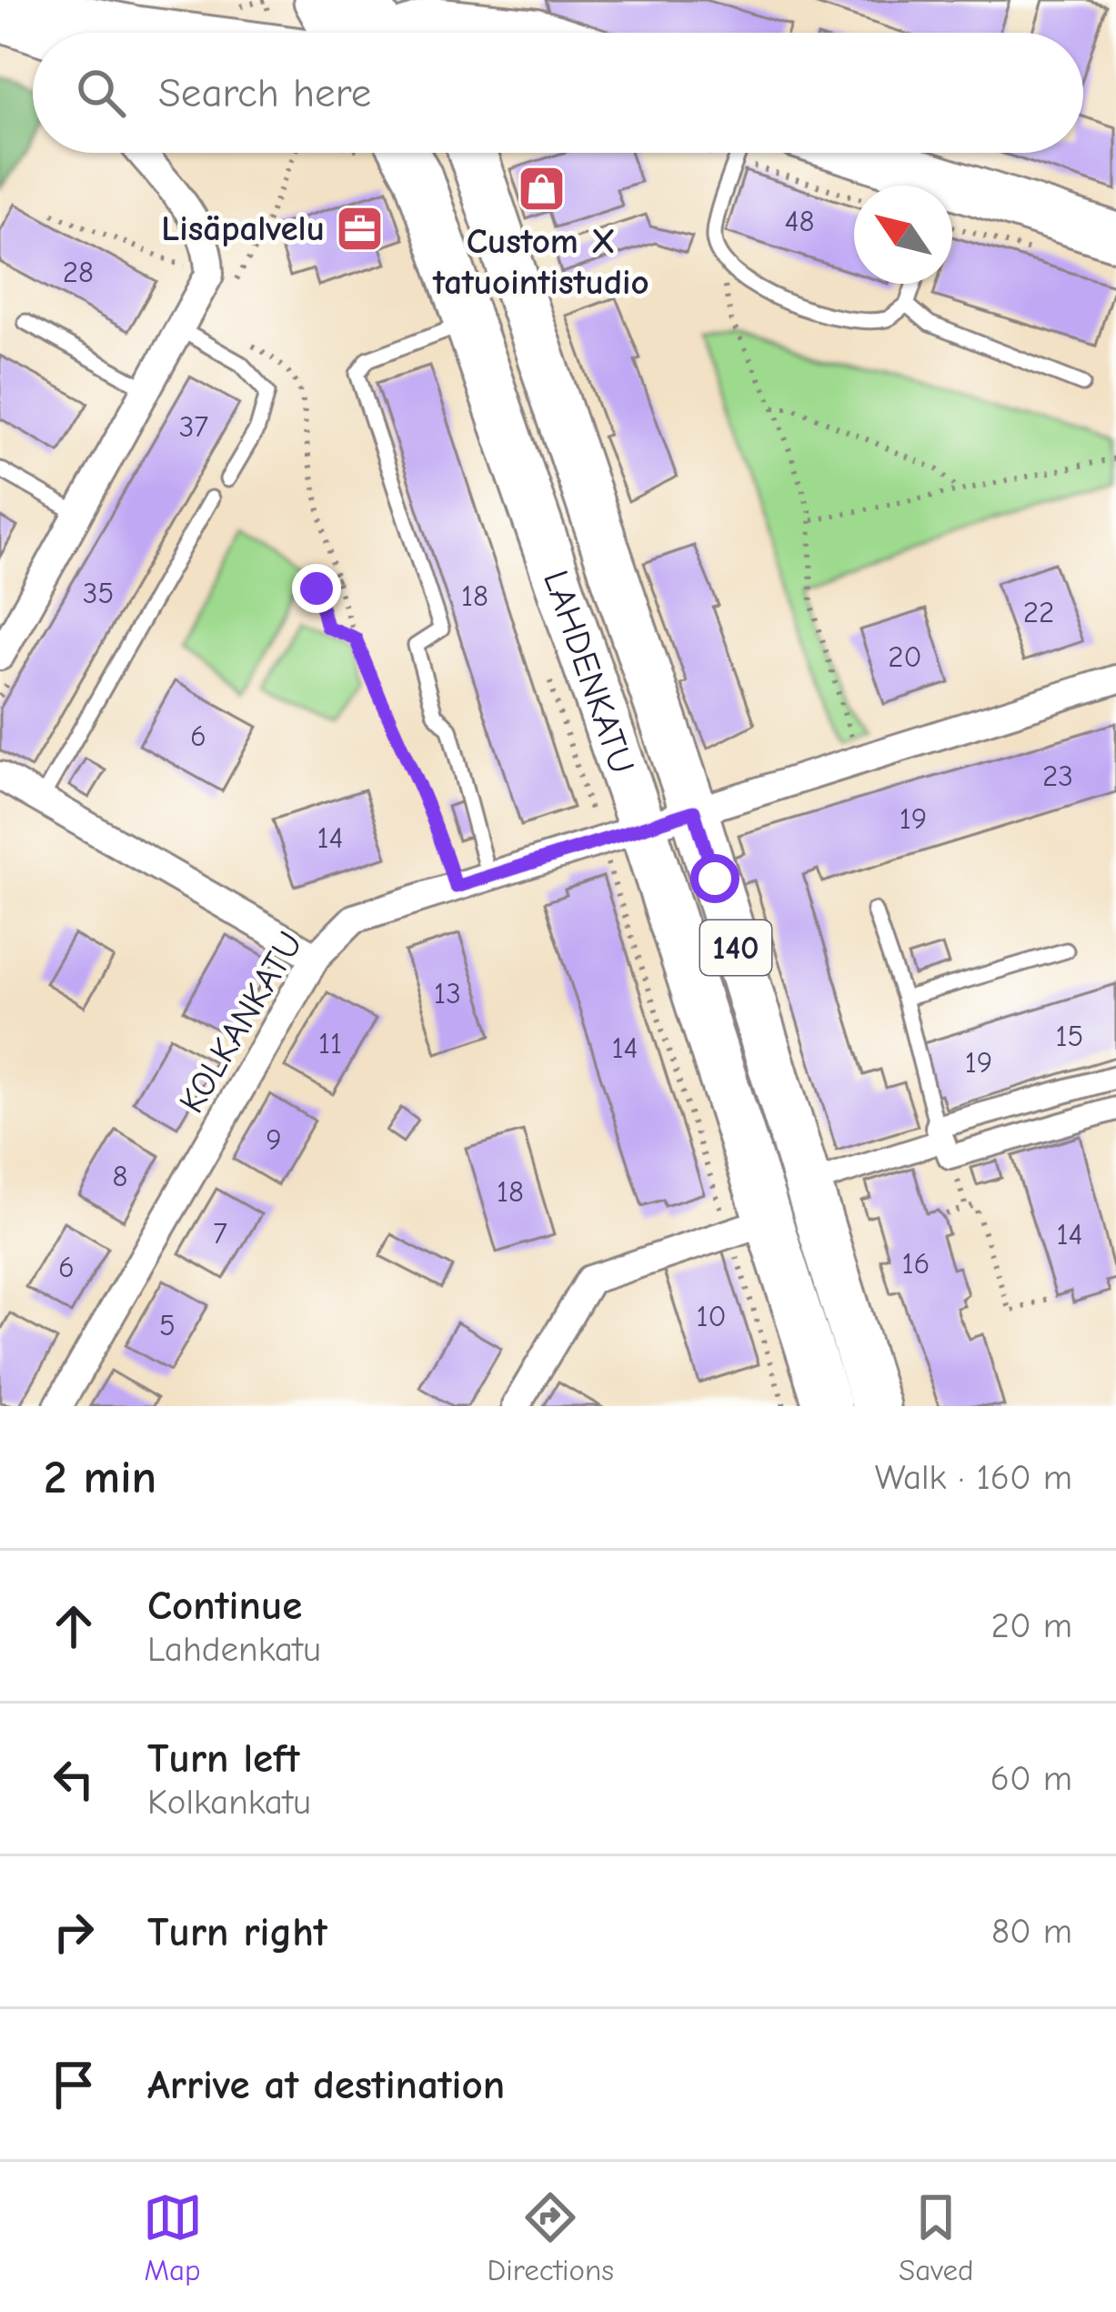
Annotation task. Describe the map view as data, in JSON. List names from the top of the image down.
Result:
{
  "streets": {
    "main road": ["LAHDENKATU", "140"],
    "street": ["KOLKANKATU"]
  },
  "crossings": [
    ["LAHDENKATU", "KOLKANKATU"]
  ],
  "places": {
    "shop": ["Custom X tatuointistudio"],
    "office": ["Lisäpalvelu"]
  },
  "house_numbers": [
    "48",
    "28",
    "37",
    "35",
    "18",
    "22",
    "20",
    "6",
    "23",
    "19",
    "14",
    "13",
    "15",
    "11",
    "14",
    "19",
    "9",
    "8",
    "18",
    "7",
    "14",
    "16",
    "6",
    "10",
    "5"
  ],
  "north": "top left",
  "page": {
    "search": "Search here",
    "heading": ["2 min", "Walk · 160 m"],
    "list": [
      ["Continue", "Lahdenkatu", "20 m"],
      ["Turn left", "Kolkankatu", "60 m"],
      ["Turn right", "80 m"],
      "Arrive at destination"
    ],
    "nav": ["Map", "Directions", "Saved"]
  }
}
